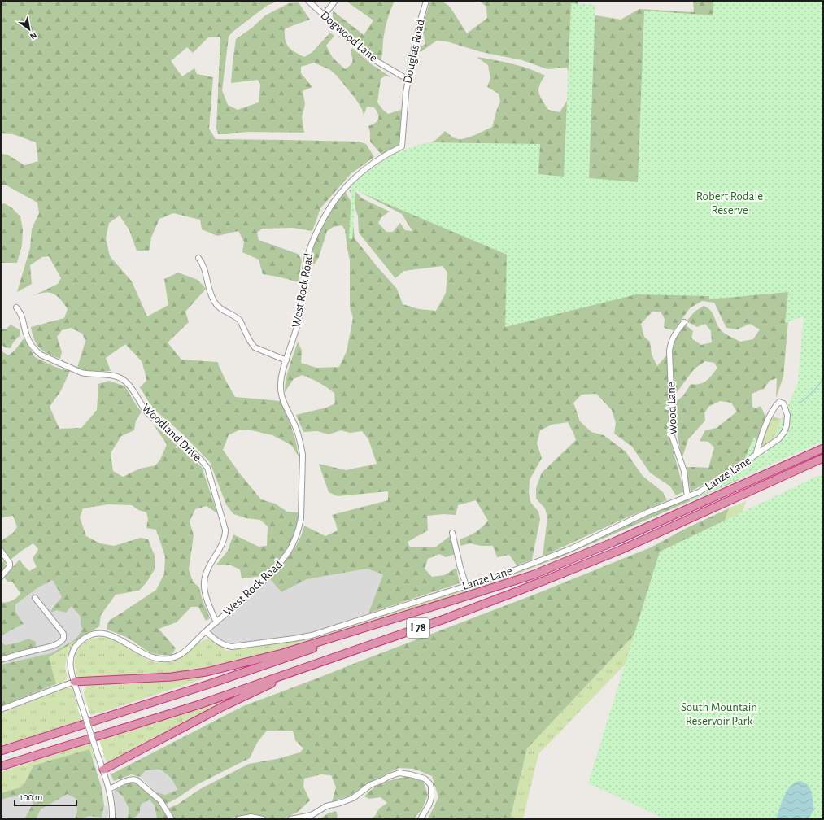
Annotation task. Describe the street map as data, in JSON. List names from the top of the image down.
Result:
{
  "streets": {
    "highway": ["I 78"],
    "street": [
      "Dogwood Lane",
      "Douglas Road",
      "West Rock Road",
      "Wood Lane",
      "Woodland Drive",
      "Lanze Lane"
    ]
  },
  "crossings": [
    ["Dogwood Lane", "Douglas Road"],
    ["Douglas Road", "West Rock Road"],
    ["West Rock Road", "Woodland Drive"],
    ["West Rock Road", "Lanze Lane"],
    ["Wood Lane", "Lanze Lane"]
  ],
  "parks": ["Robert Rodale Reserve", "South Mountain Reservoir Park"],
  "scale_bar": "100 m",
  "north": "bottom right"
}
